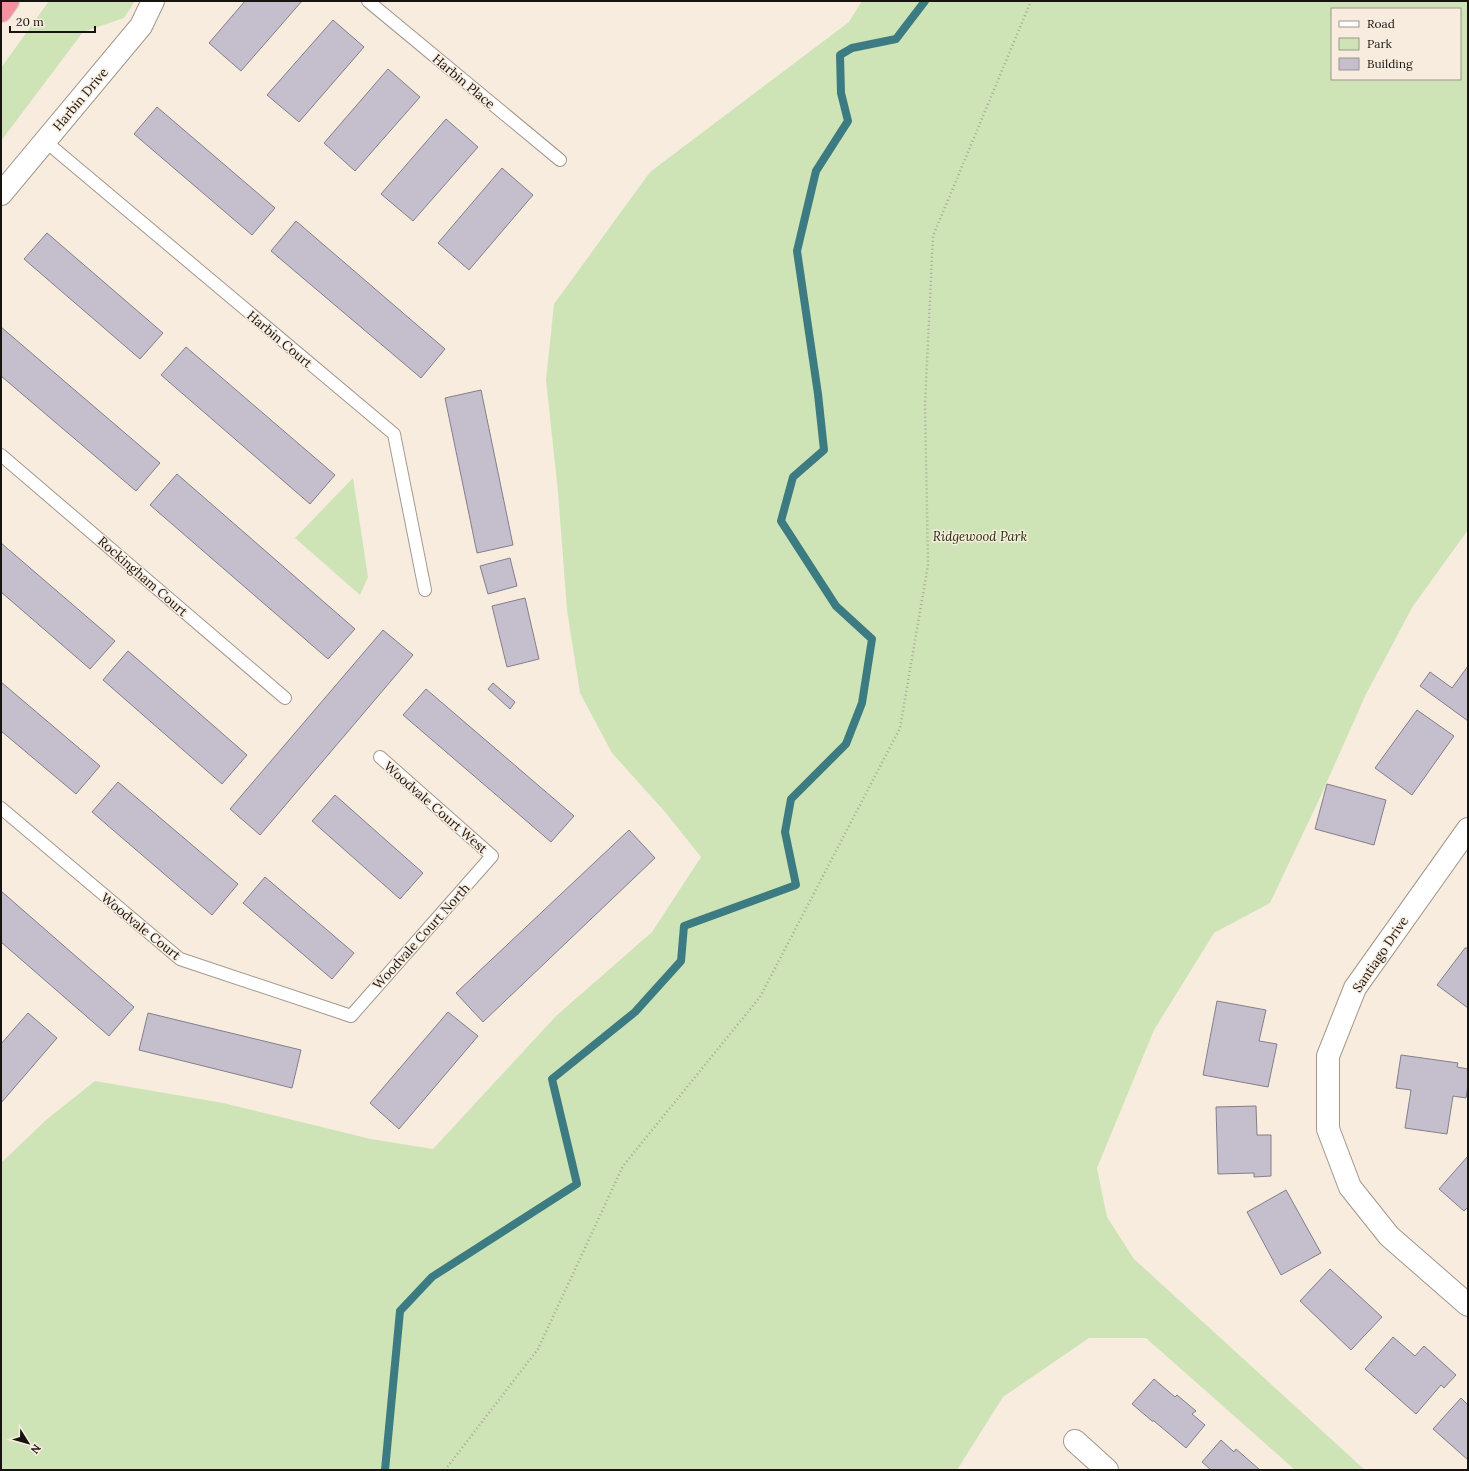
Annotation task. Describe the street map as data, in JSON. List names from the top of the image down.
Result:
{
  "streets": {
    "street": ["Harbin Drive", "Santiago Drive"],
    "lane": [
      "Harbin Place",
      "Harbin Court",
      "Rockingham Court",
      "Woodvale Court West",
      "Woodvale Court",
      "Woodvale Court North"
    ]
  },
  "crossings": [
    ["Harbin Drive", "Harbin Court"],
    ["Woodvale Court West", "Woodvale Court North"],
    ["Woodvale Court", "Woodvale Court North"]
  ],
  "parks": ["Ridgewood Park"],
  "legend": ["Road", "Park", "Building"],
  "scale_bar": "20 m",
  "north": "bottom right"
}
